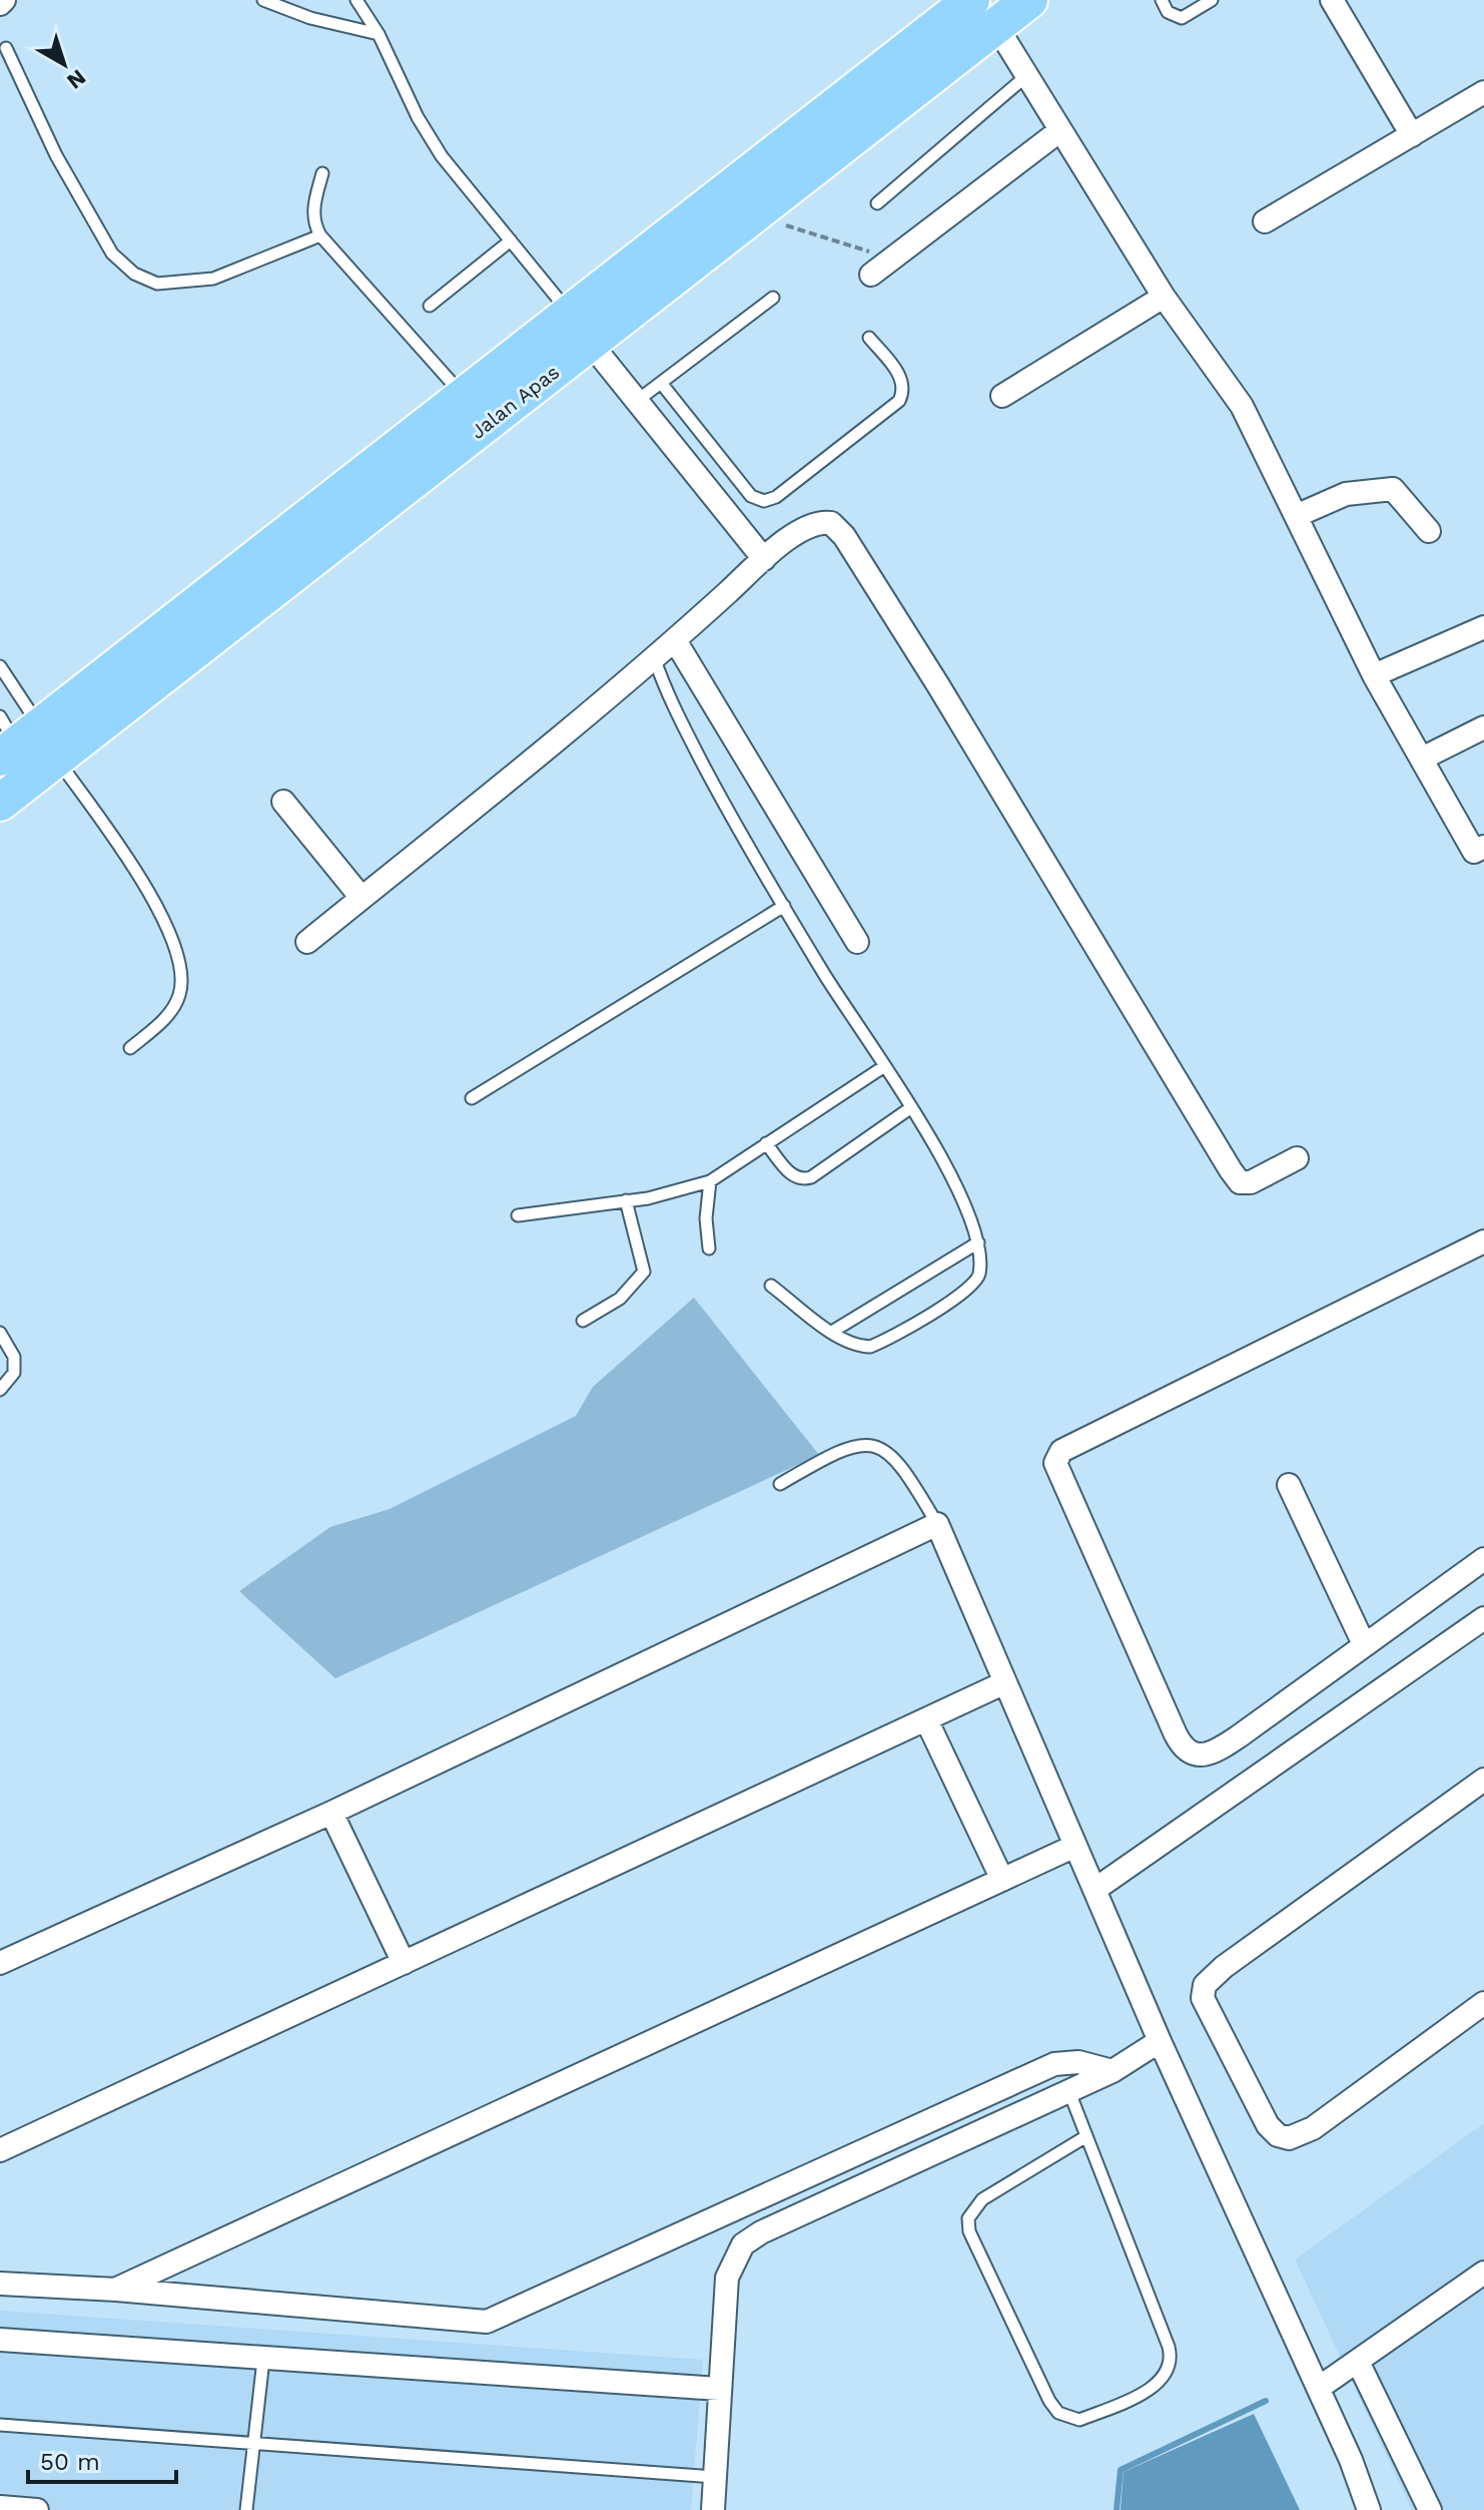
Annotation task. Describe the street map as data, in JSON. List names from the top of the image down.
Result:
{
  "streets": {
    "highway": ["Jalan Apas"]
  },
  "scale_bar": "50 m",
  "north": "bottom right"
}
